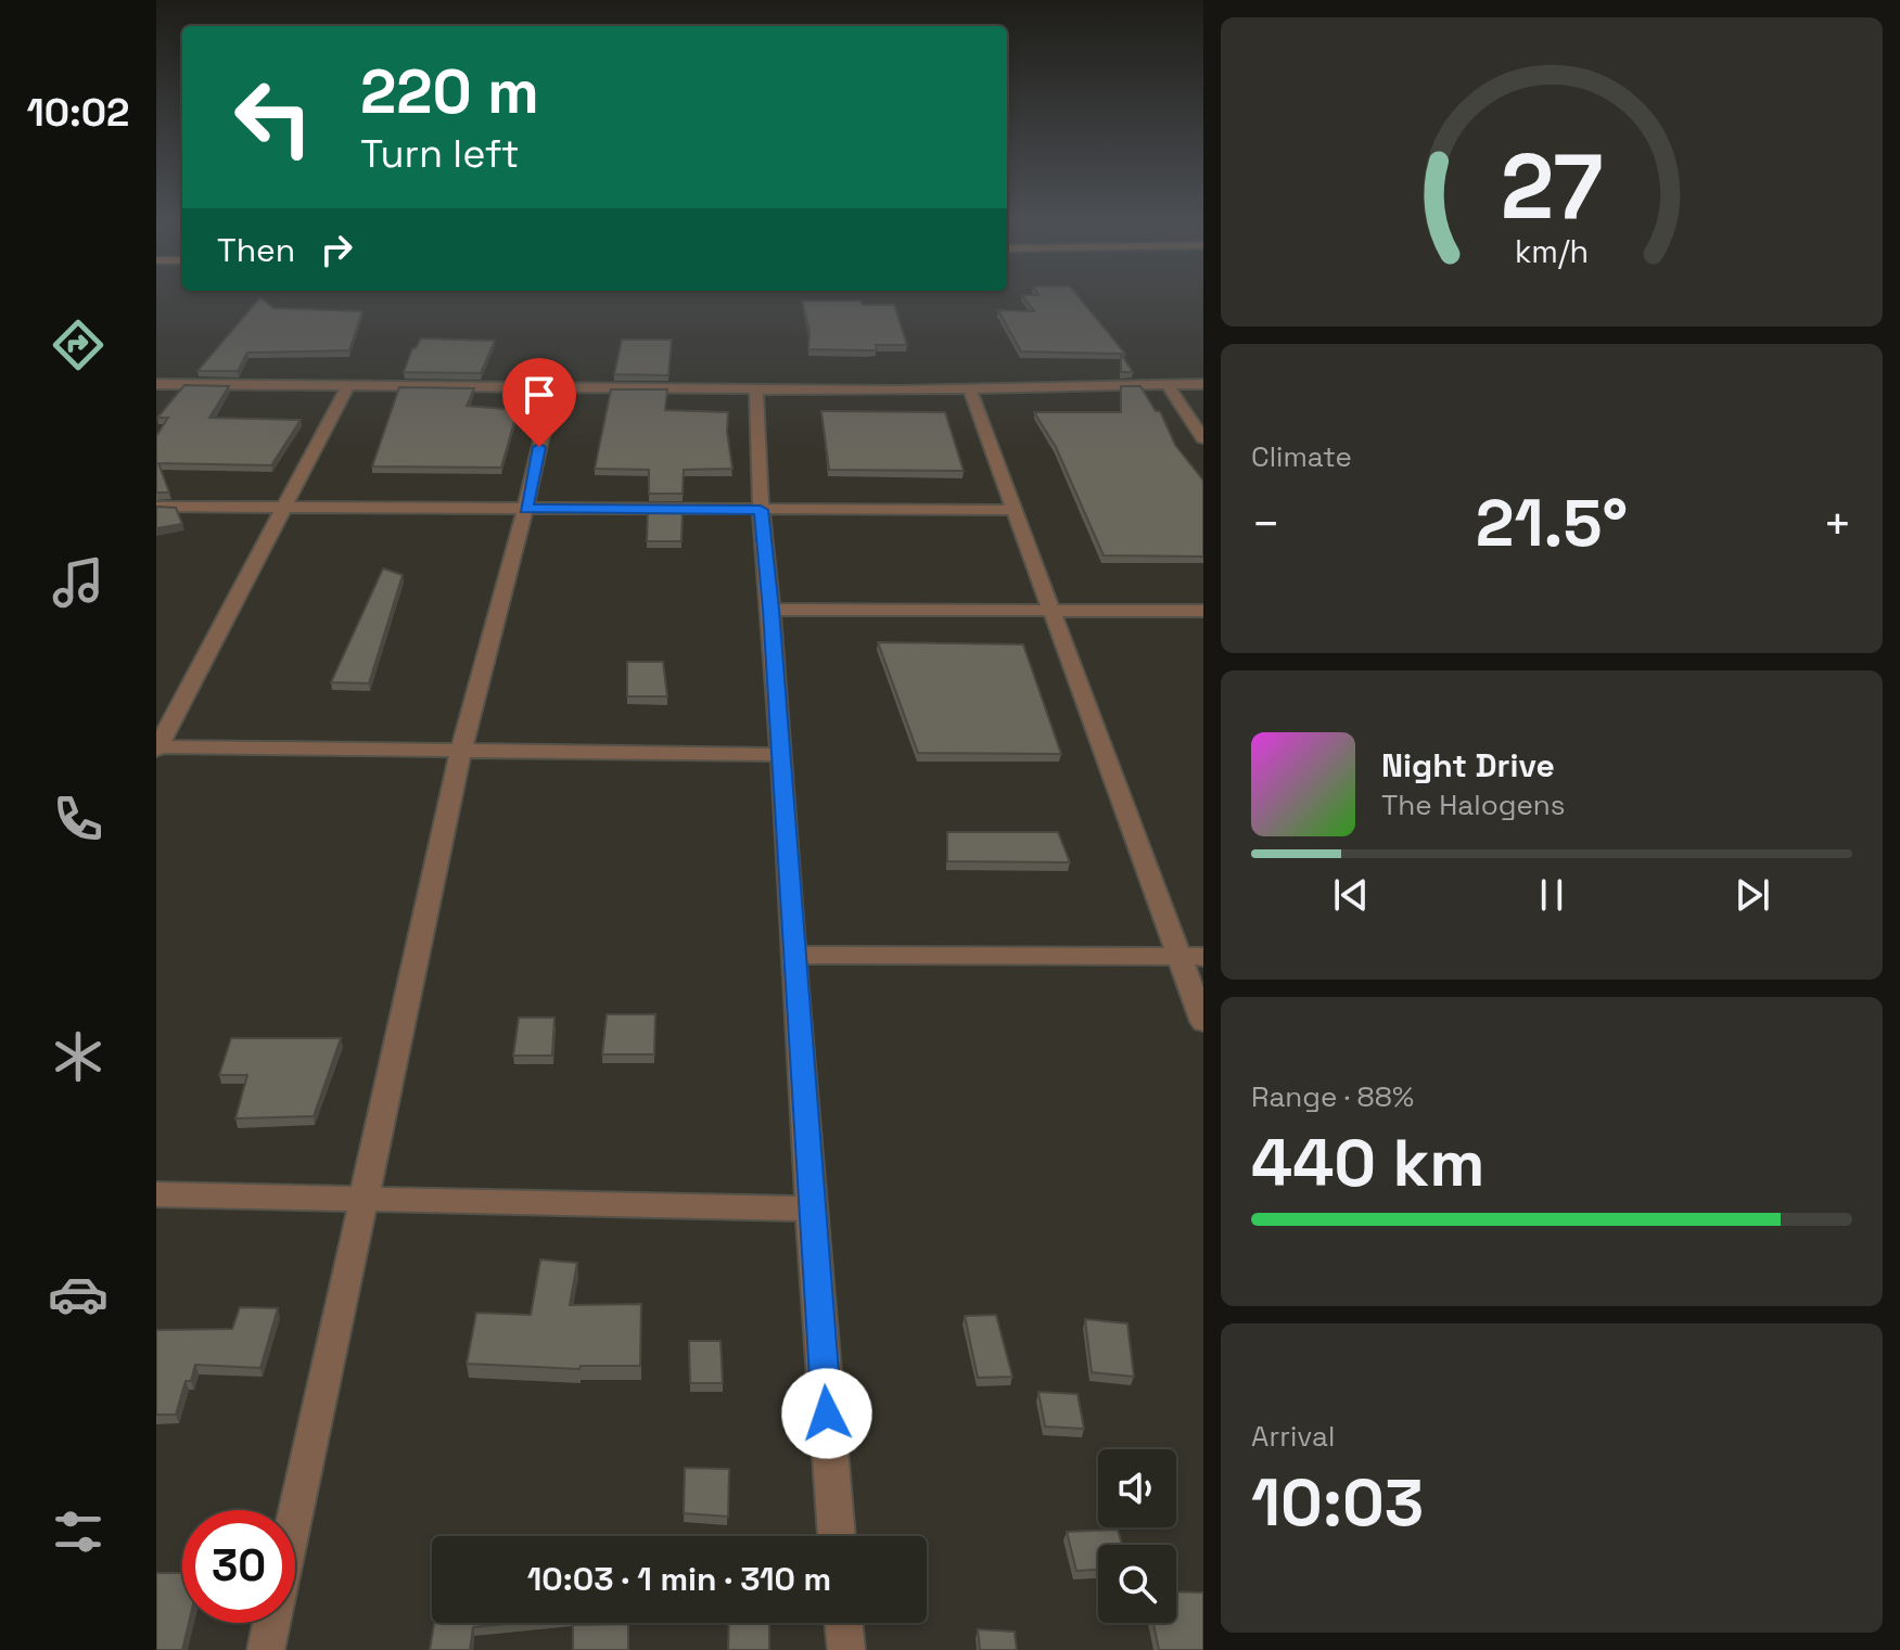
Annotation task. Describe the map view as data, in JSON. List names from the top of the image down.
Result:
{
  "page": {
    "tabs": "10:02",
    "turn": ["220 m", "Turn left"],
    "then": "Then",
    "tile": [
      "Climate",
      ["Range · 88%", "440 km"],
      ["Arrival", "10:03"]
    ],
    "heat": ["−", "21.5°", "+"],
    "song": ["Night Drive", "The Halogens"],
    "limit": "30",
    "trip": "10:03 · 1 min · 310 m",
    "gauge": ["27", "km/h"]
  }
}
